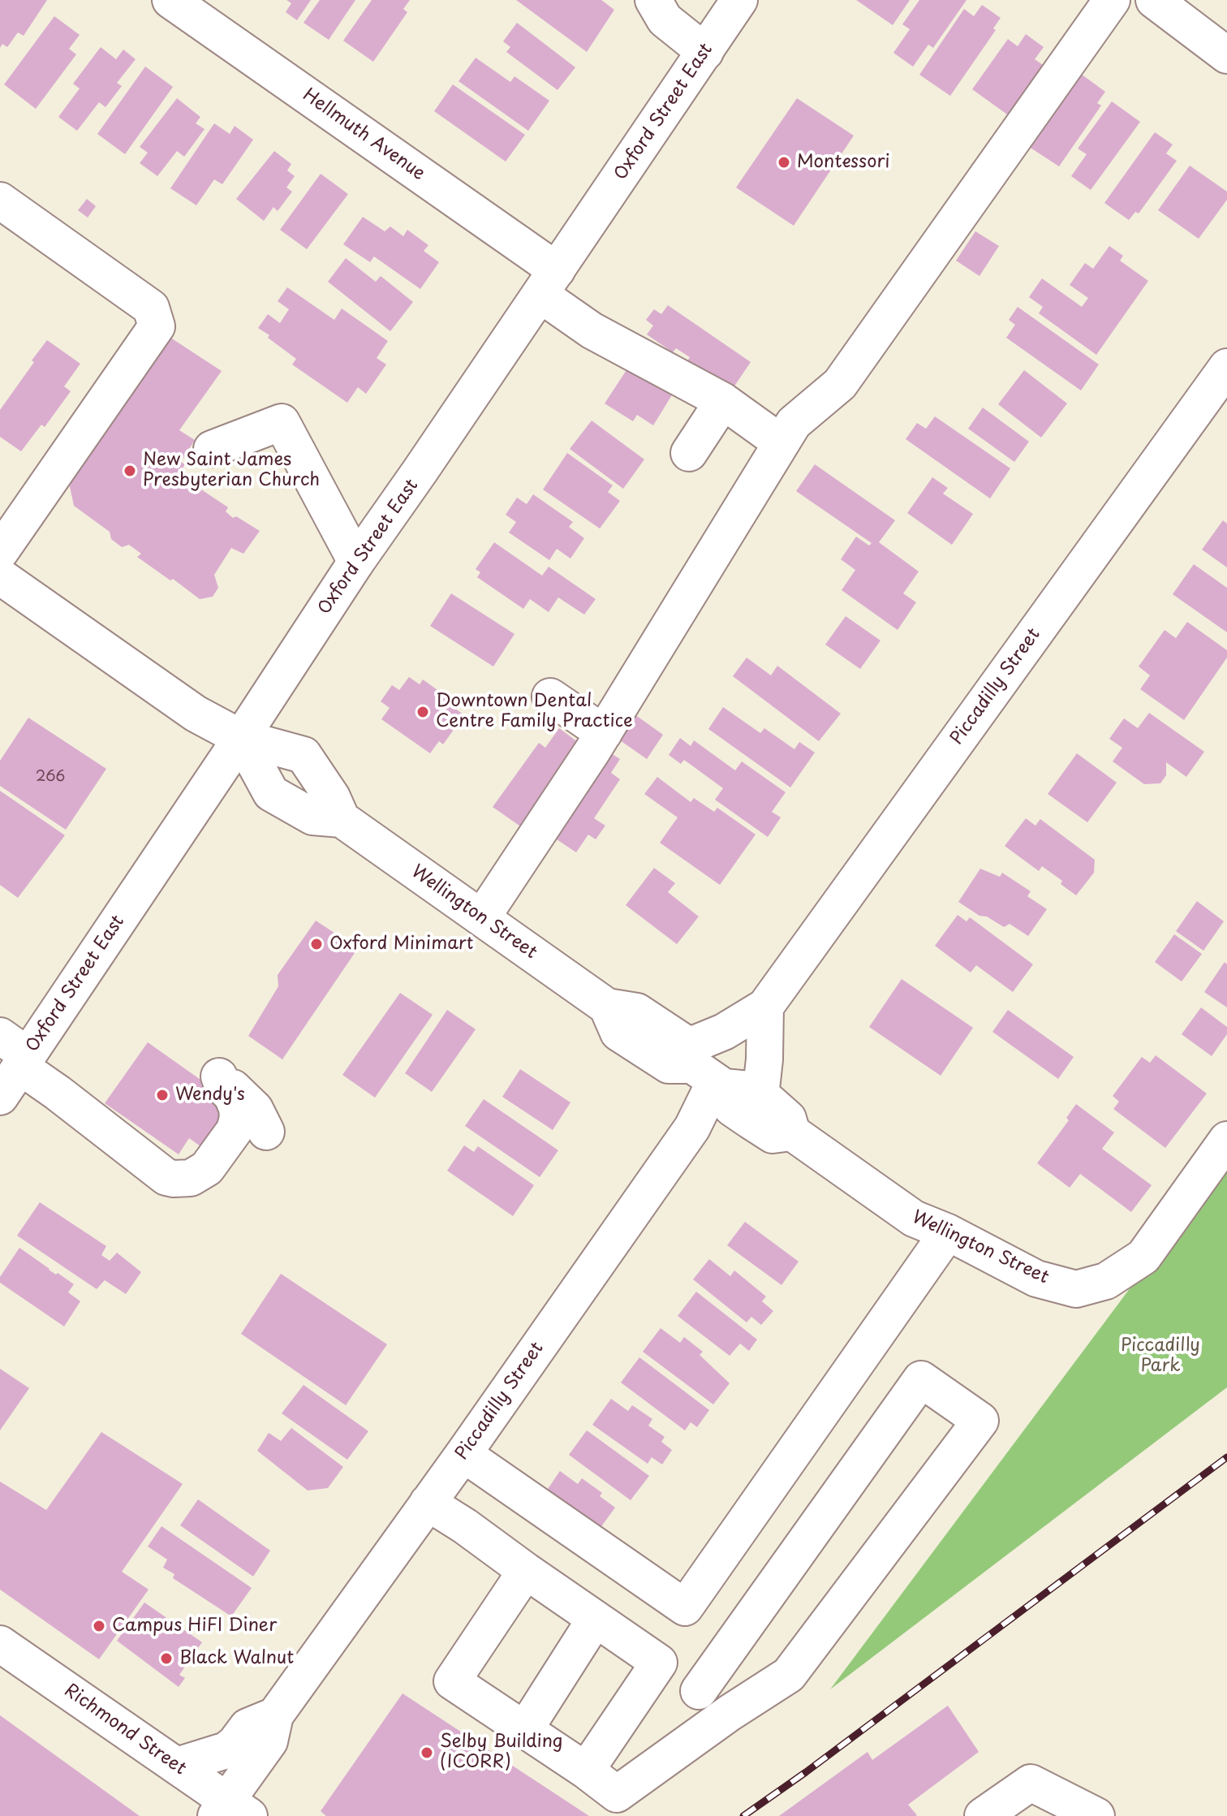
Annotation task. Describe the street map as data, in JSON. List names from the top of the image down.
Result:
{
  "streets": {
    "street": [
      "Oxford Street East",
      "Hellmuth Avenue",
      "Piccadilly Street",
      "Wellington Street",
      "Richmond Street"
    ]
  },
  "crossings": [
    ["Oxford Street East", "Hellmuth Avenue"],
    ["Oxford Street East", "Wellington Street"],
    ["Piccadilly Street", "Wellington Street"],
    ["Piccadilly Street", "Richmond Street"]
  ],
  "parks": ["Piccadilly Park"],
  "places": [
    "Montessori",
    "New Saint James Presbyterian Church",
    "Downtown Dental Centre Family Practice",
    "Oxford Minimart",
    "Wendy's",
    "Campus HiFI Diner",
    "Black Walnut",
    "Selby Building (ICORR)"
  ],
  "house_numbers": ["266"]
}
